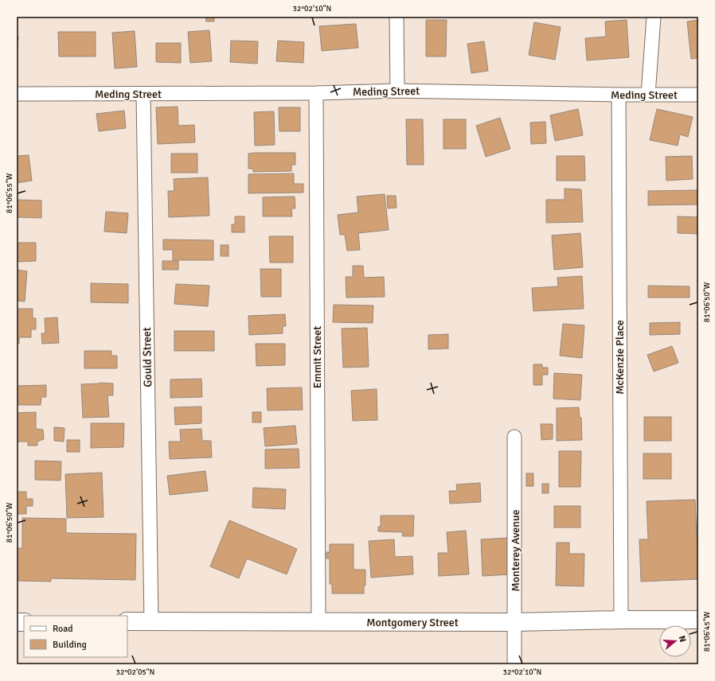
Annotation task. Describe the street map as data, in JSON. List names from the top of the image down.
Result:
{
  "streets": {
    "main road": ["Montgomery Street"],
    "street": [
      "Meding Street",
      "Gould Street",
      "Emmit Street",
      "McKenzie Place",
      "Monterey Avenue"
    ]
  },
  "crossings": [
    ["Meding Street", "Gould Street"],
    ["Meding Street", "Emmit Street"],
    ["Meding Street", "McKenzie Place"],
    ["Gould Street", "Montgomery Street"],
    ["Emmit Street", "Montgomery Street"],
    ["McKenzie Place", "Montgomery Street"],
    ["Monterey Avenue", "Montgomery Street"]
  ],
  "legend": ["Road", "Building"],
  "north": "right",
  "coordinates": [
    "32°02'10\"N",
    "81°06'55\"W",
    "81°06'50\"W",
    "81°06'45\"W",
    "32°02'05\"N"
  ]
}
